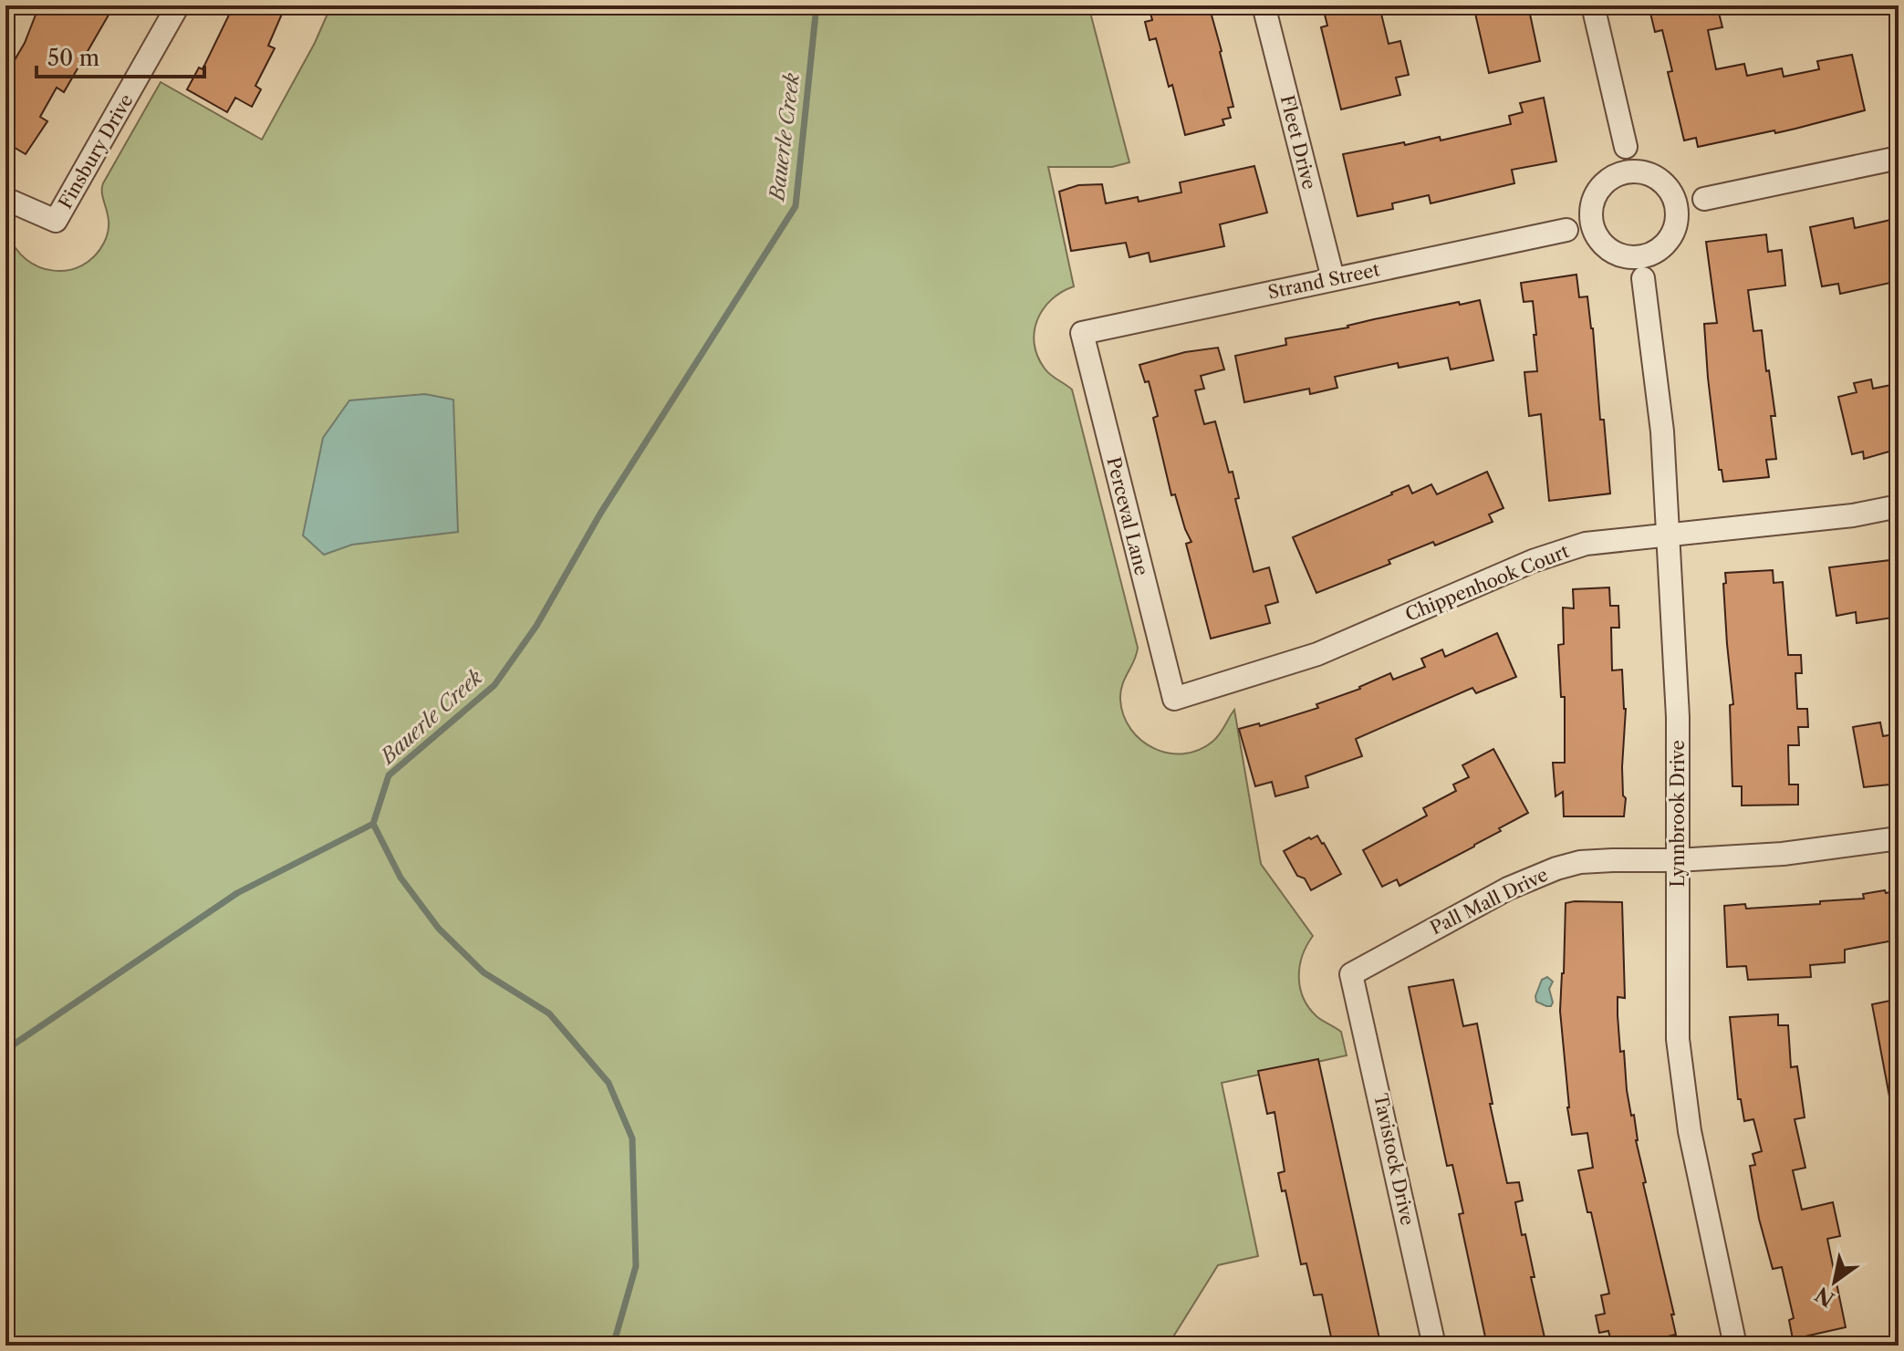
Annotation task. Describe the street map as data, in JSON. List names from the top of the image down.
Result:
{
  "streets": {
    "street": [
      "Fleet Drive",
      "Finsbury Drive",
      "Strand Street",
      "Perceval Lane",
      "Chippenhook Court",
      "Lynnbrook Drive",
      "Pall Mall Drive",
      "Tavistock Drive"
    ]
  },
  "crossings": [
    ["Fleet Drive", "Strand Street"],
    ["Strand Street", "Perceval Lane"],
    ["Strand Street", "Lynnbrook Drive"],
    ["Perceval Lane", "Chippenhook Court"],
    ["Chippenhook Court", "Lynnbrook Drive"],
    ["Lynnbrook Drive", "Pall Mall Drive"],
    ["Pall Mall Drive", "Tavistock Drive"]
  ],
  "water": ["Bauerle Creek"],
  "scale_bar": "50 m",
  "north": "bottom left"
}
